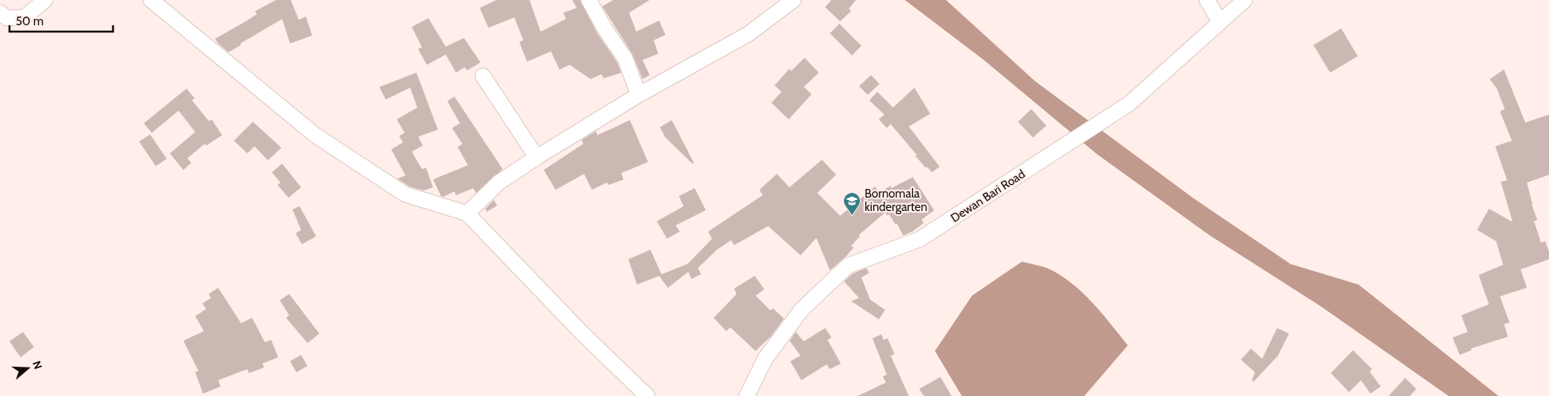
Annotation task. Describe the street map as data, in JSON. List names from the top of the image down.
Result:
{
  "streets": {
    "street": ["Dewan Bari Road"]
  },
  "places": {
    "school or university": ["Bornomala kindergarten"]
  },
  "scale_bar": "50 m",
  "north": "right"
}
